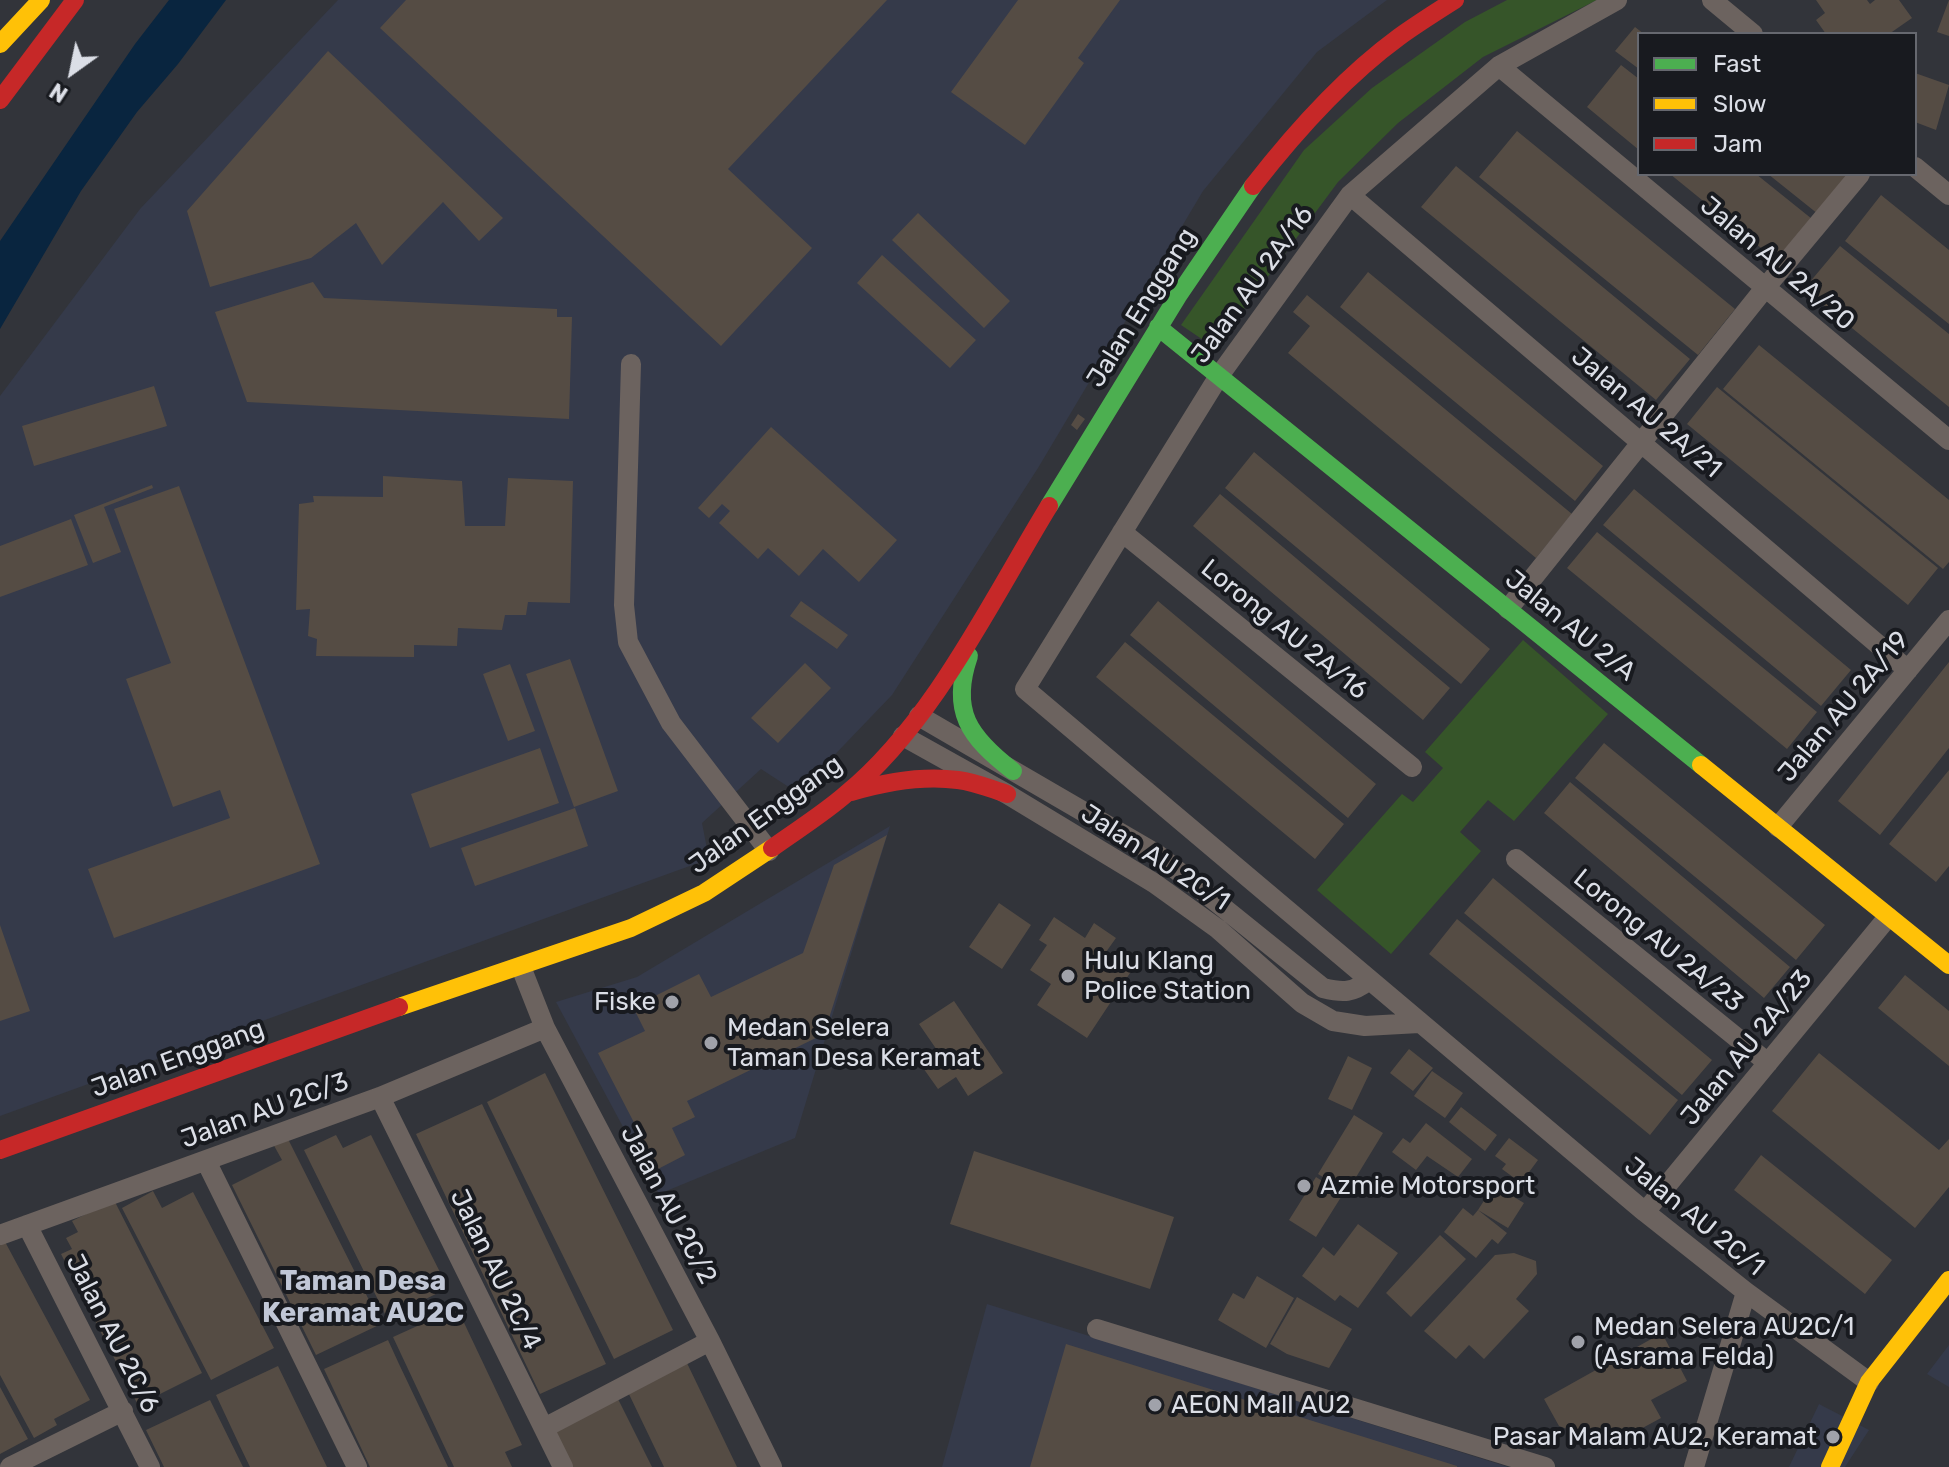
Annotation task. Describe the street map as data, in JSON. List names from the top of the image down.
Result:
{
  "streets": {
    "main road": ["Jalan Enggang", "Jalan AU 2/A"],
    "street": [
      "Jalan AU 2A/20",
      "Jalan AU 2A/16",
      "Jalan AU 2A/21",
      "Lorong AU 2A/16",
      "Jalan AU 2A/19",
      "Jalan AU 2C/1",
      "Lorong AU 2A/23",
      "Jalan AU 2A/23",
      "Jalan AU 2C/3",
      "Jalan AU 2C/2",
      "Jalan AU 2C/4",
      "Jalan AU 2C/6"
    ]
  },
  "crossings": [
    ["Jalan AU 2A/20", "Jalan AU 2A/16"],
    ["Jalan AU 2A/16", "Jalan AU 2A/21"],
    ["Jalan AU 2A/16", "Jalan AU 2/A"],
    ["Jalan AU 2A/16", "Lorong AU 2A/16"],
    ["Jalan AU 2A/16", "Jalan AU 2C/1"],
    ["Jalan Enggang", "Jalan AU 2/A"],
    ["Jalan Enggang", "Jalan AU 2C/1"],
    ["Jalan Enggang", "Jalan AU 2C/2"],
    ["Jalan AU 2A/21", "Jalan AU 2A/19"],
    ["Jalan AU 2/A", "Jalan AU 2A/19"],
    ["Jalan AU 2/A", "Jalan AU 2A/23"],
    ["Jalan AU 2C/1", "Jalan AU 2A/23"],
    ["Lorong AU 2A/23", "Jalan AU 2A/23"],
    ["Jalan AU 2C/3", "Jalan AU 2C/2"],
    ["Jalan AU 2C/3", "Jalan AU 2C/4"],
    ["Jalan AU 2C/3", "Jalan AU 2C/6"]
  ],
  "districts": ["Taman Desa Keramat AU2C"],
  "places": [
    "Hulu Klang Police Station",
    "Fiske",
    "Medan Selera Taman Desa Keramat",
    "Azmie Motorsport",
    "Medan Selera AU2C/1 (Asrama Felda)",
    "AEON Mall AU2",
    "Pasar Malam AU2, Keramat"
  ],
  "legend": ["Fast", "Slow", "Jam"],
  "north": "bottom left"
}
